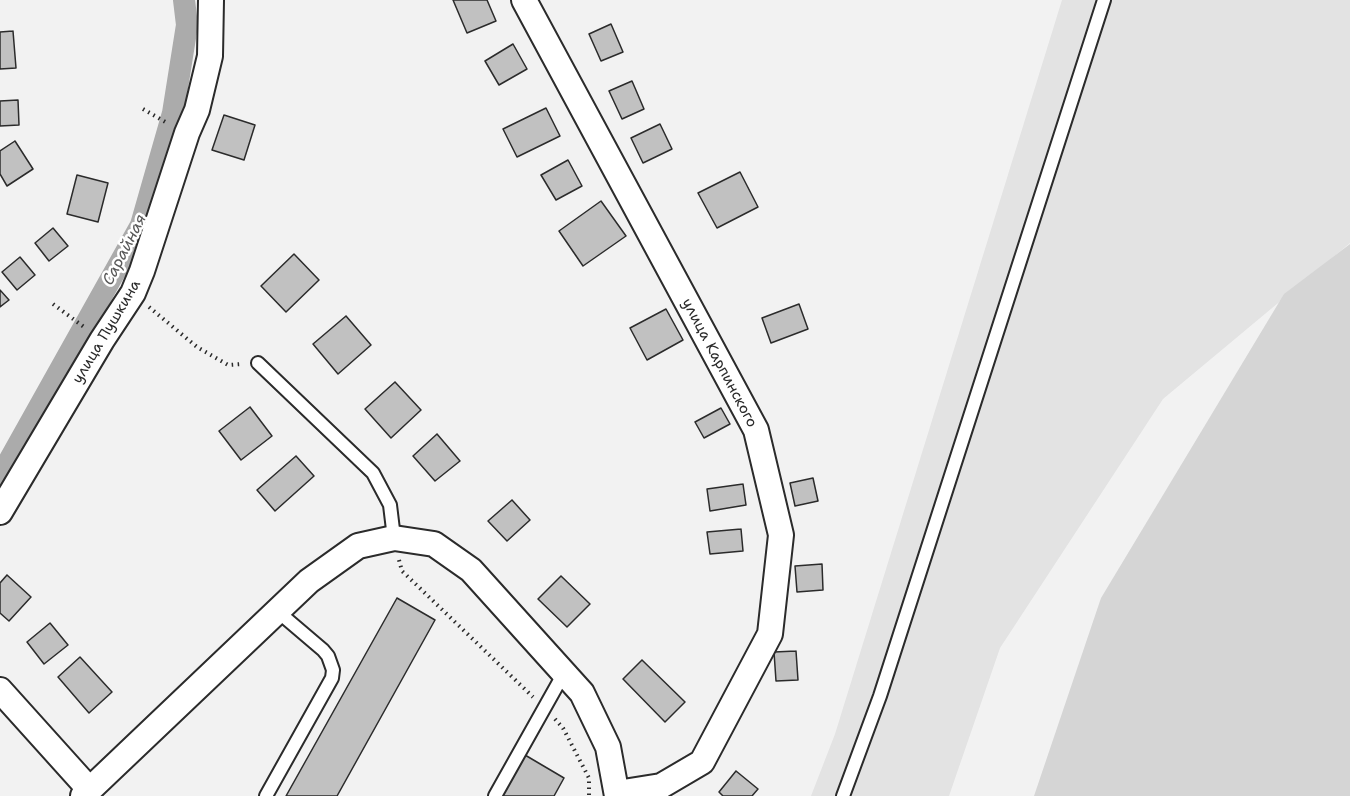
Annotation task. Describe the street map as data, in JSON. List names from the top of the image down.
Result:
{
  "streets": {
    "street": ["улица Пушкина", "улица Карпинского"]
  },
  "water": ["Сарайная"]
}
